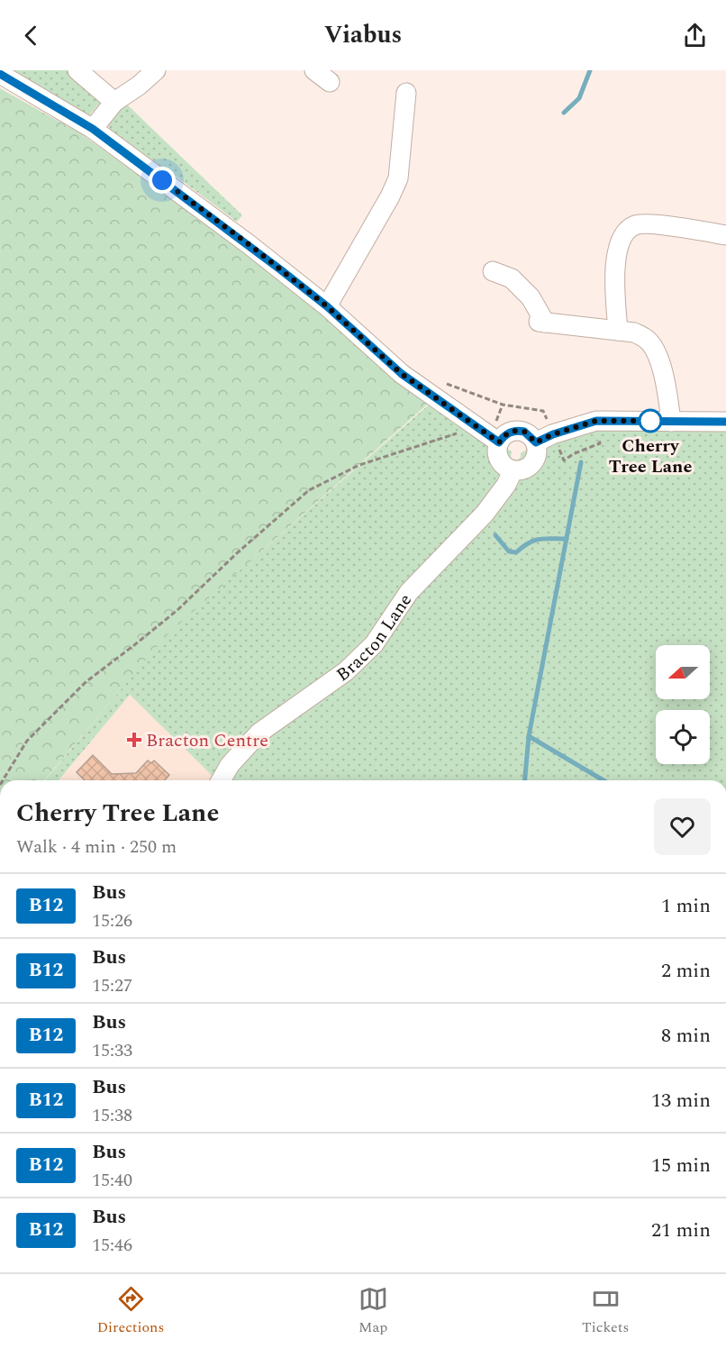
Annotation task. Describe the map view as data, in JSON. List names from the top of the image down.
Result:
{
  "streets": {
    "street": ["Bracton Lane"]
  },
  "places": {
    "other": ["Cherry Tree Lane"],
    "health": ["Bracton Centre"]
  },
  "lines": ["bus line B12"],
  "north": "left",
  "page": {
    "header": "Viabus",
    "heading": ["Cherry Tree Lane", "Walk · 4 min · 250 m"],
    "list": [
      {
        "mark": "B12",
        "name": "Bus",
        "note": "15:26",
        "value": "1 min"
      },
      {
        "mark": "B12",
        "name": "Bus",
        "note": "15:27",
        "value": "2 min"
      },
      {
        "mark": "B12",
        "name": "Bus",
        "note": "15:33",
        "value": "8 min"
      },
      {
        "mark": "B12",
        "name": "Bus",
        "note": "15:38",
        "value": "13 min"
      },
      {
        "mark": "B12",
        "name": "Bus",
        "note": "15:40",
        "value": "15 min"
      },
      {
        "mark": "B12",
        "name": "Bus",
        "note": "15:46",
        "value": "21 min"
      }
    ],
    "tabs": ["Directions", "Map", "Tickets"]
  }
}
